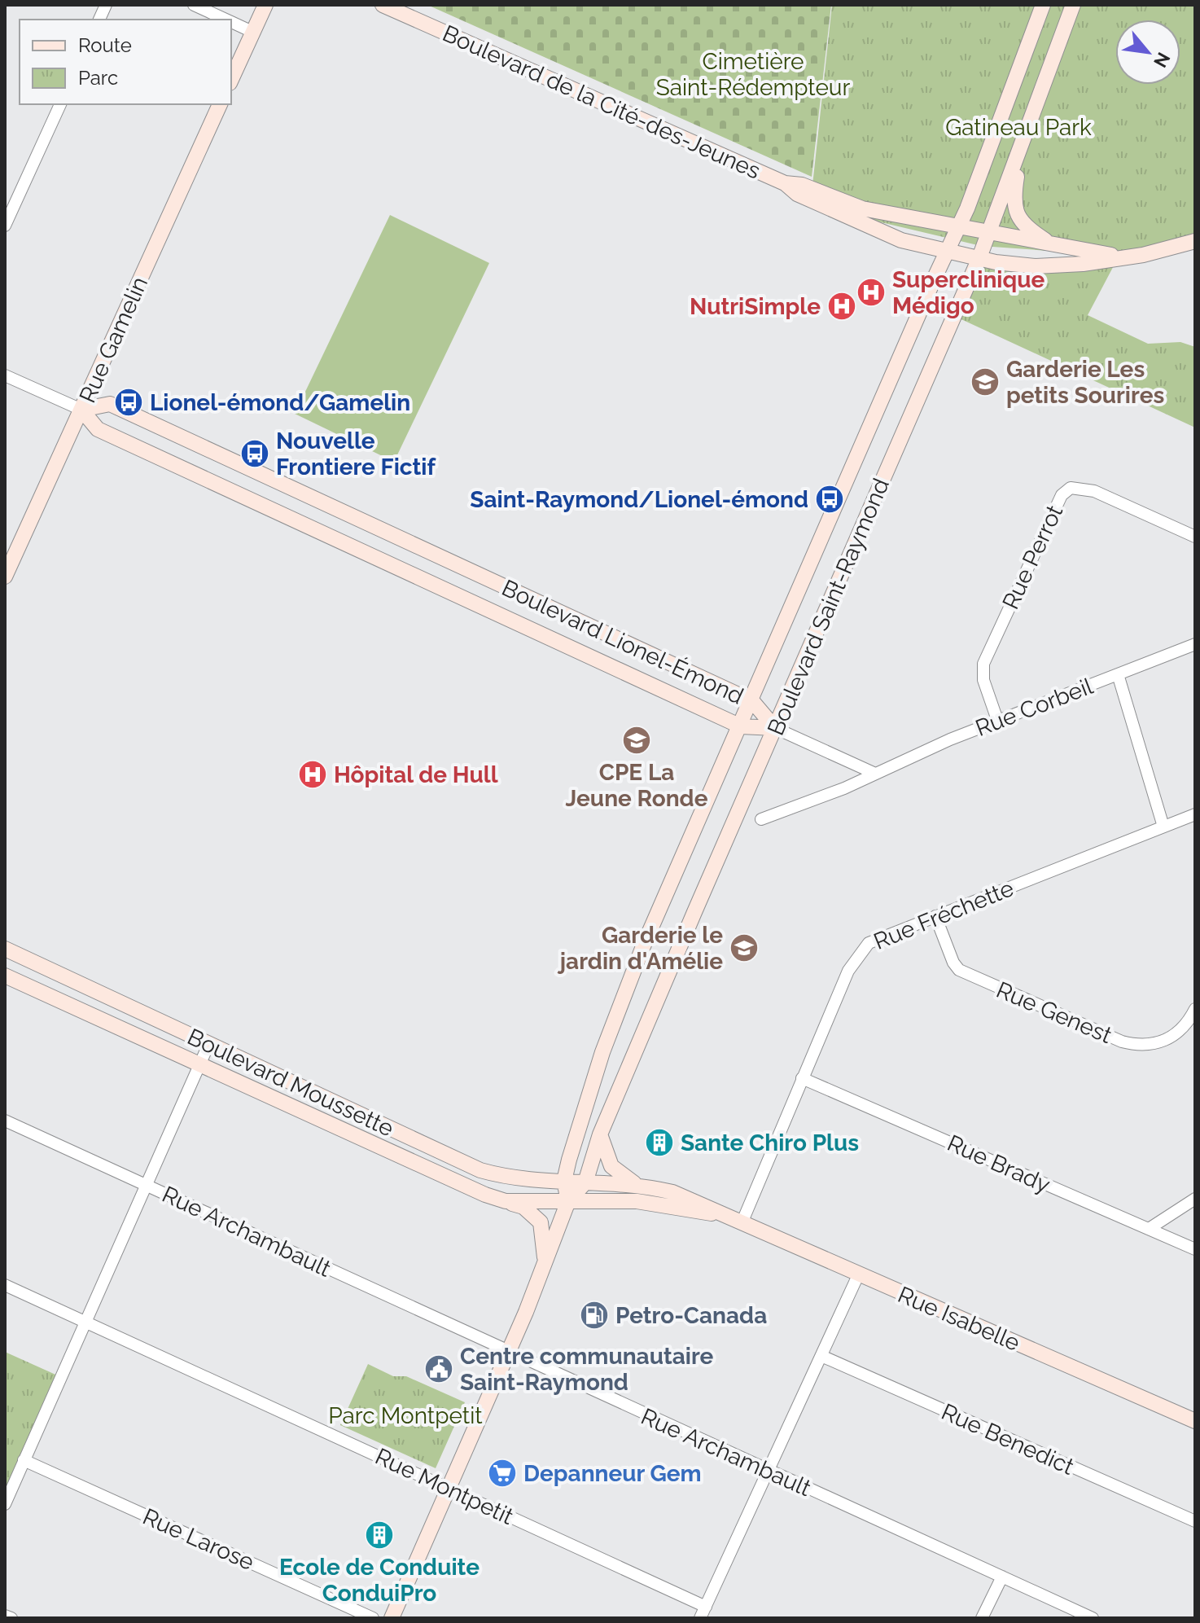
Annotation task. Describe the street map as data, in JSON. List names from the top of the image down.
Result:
{
  "streets": {
    "street": [
      "Boulevard de la Cité-des-Jeunes",
      "Rue Gamelin",
      "Rue Perrot",
      "Boulevard Saint-Raymond",
      "Boulevard Lionel-Émond",
      "Rue Corbeil",
      "Rue Fréchette",
      "Rue Genest",
      "Boulevard Moussette",
      "Rue Brady",
      "Rue Archambault",
      "Rue Isabelle",
      "Rue Benedict",
      "Rue Montpetit",
      "Rue Larose"
    ]
  },
  "crossings": [
    ["Boulevard de la Cité-des-Jeunes", "Boulevard Saint-Raymond"],
    ["Rue Gamelin", "Boulevard Lionel-Émond"],
    ["Rue Perrot", "Rue Corbeil"],
    ["Boulevard Saint-Raymond", "Boulevard Lionel-Émond"],
    ["Boulevard Saint-Raymond", "Boulevard Moussette"],
    ["Boulevard Saint-Raymond", "Rue Archambault"],
    ["Boulevard Saint-Raymond", "Rue Isabelle"],
    ["Boulevard Saint-Raymond", "Rue Montpetit"],
    ["Rue Fréchette", "Rue Genest"],
    ["Rue Fréchette", "Rue Brady"],
    ["Rue Fréchette", "Rue Isabelle"],
    ["Boulevard Moussette", "Rue Isabelle"]
  ],
  "parks": ["Cimetière Saint-Rédempteur", "Gatineau Park", "Parc Montpetit"],
  "places": {
    "hospital": ["Superclinique Médigo", "NutriSimple", "Hôpital de Hull"],
    "school or university": ["Garderie Les petits Sourires", "CPE La Jeune Ronde", "Garderie le jardin d'Amélie"],
    "bus stop": ["Lionel-émond/Gamelin", "Nouvelle Frontiere Fictif", "Saint-Raymond/Lionel-émond"],
    "building": ["Sante Chiro Plus", "Ecole de Conduite ConduiPro"],
    "fuel station": ["Petro-Canada"],
    "public building": ["Centre communautaire Saint-Raymond"],
    "supermarket": ["Depanneur Gem"]
  },
  "legend": ["Route", "Parc"],
  "north": "bottom right"
}
